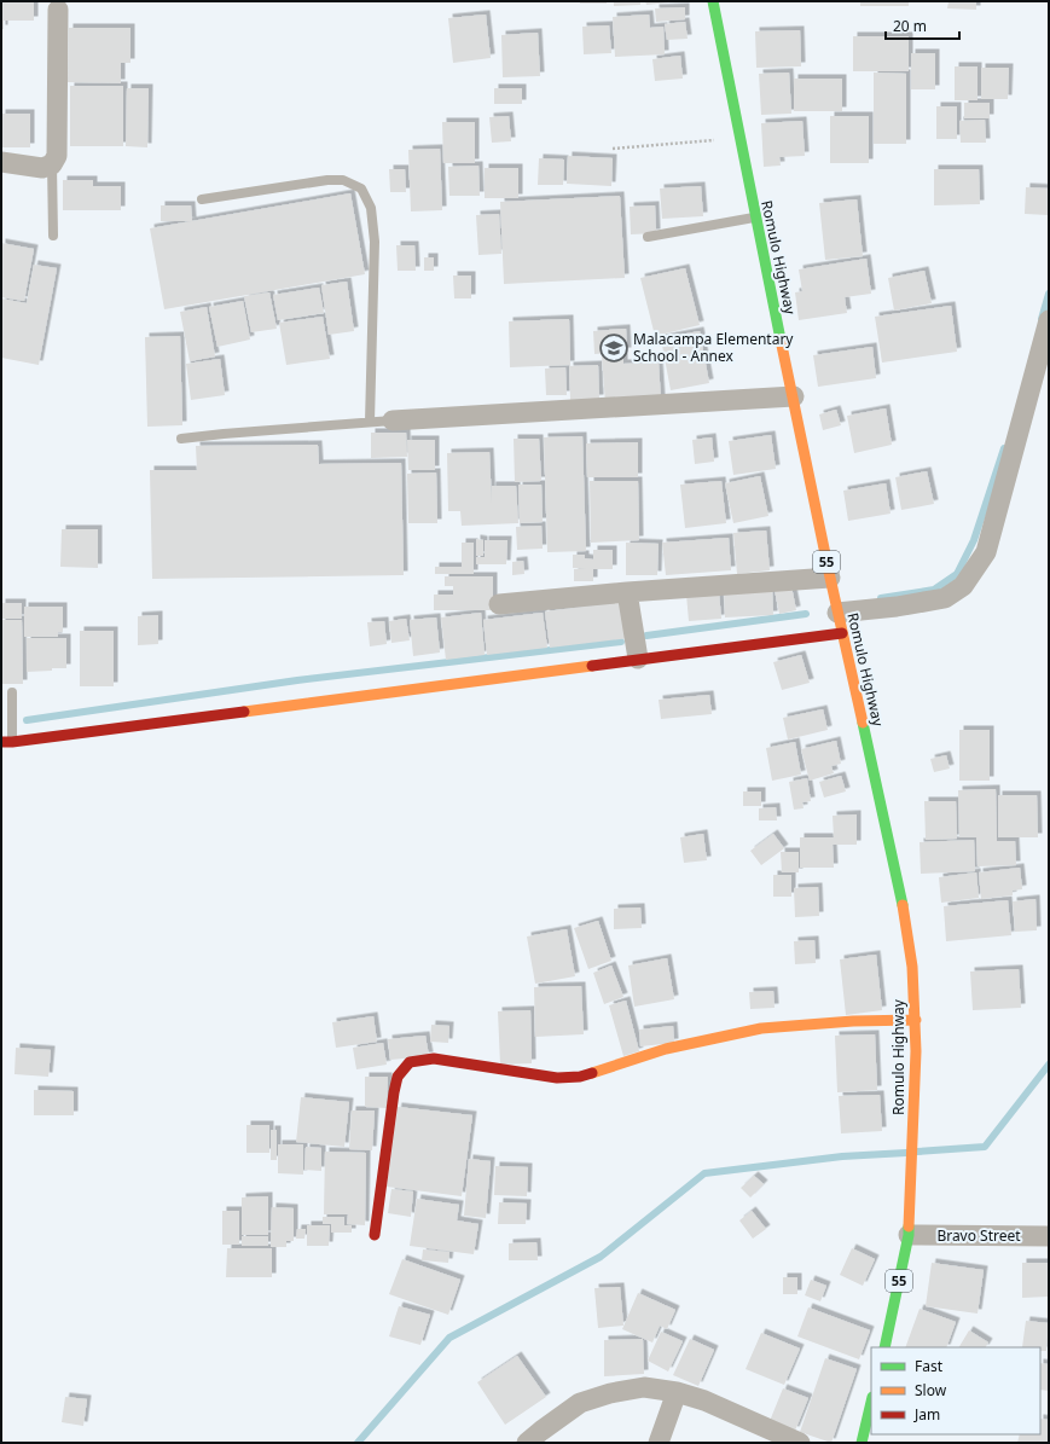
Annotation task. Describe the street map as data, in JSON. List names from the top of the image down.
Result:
{
  "streets": {
    "main road": ["Romulo Highway", "55"],
    "street": ["Bravo Street"]
  },
  "crossings": [
    ["Romulo Highway", "Bravo Street"]
  ],
  "places": {
    "school or university": ["Malacampa Elementary School - Annex"]
  },
  "legend": ["Fast", "Slow", "Jam"],
  "scale_bar": "20 m"
}
